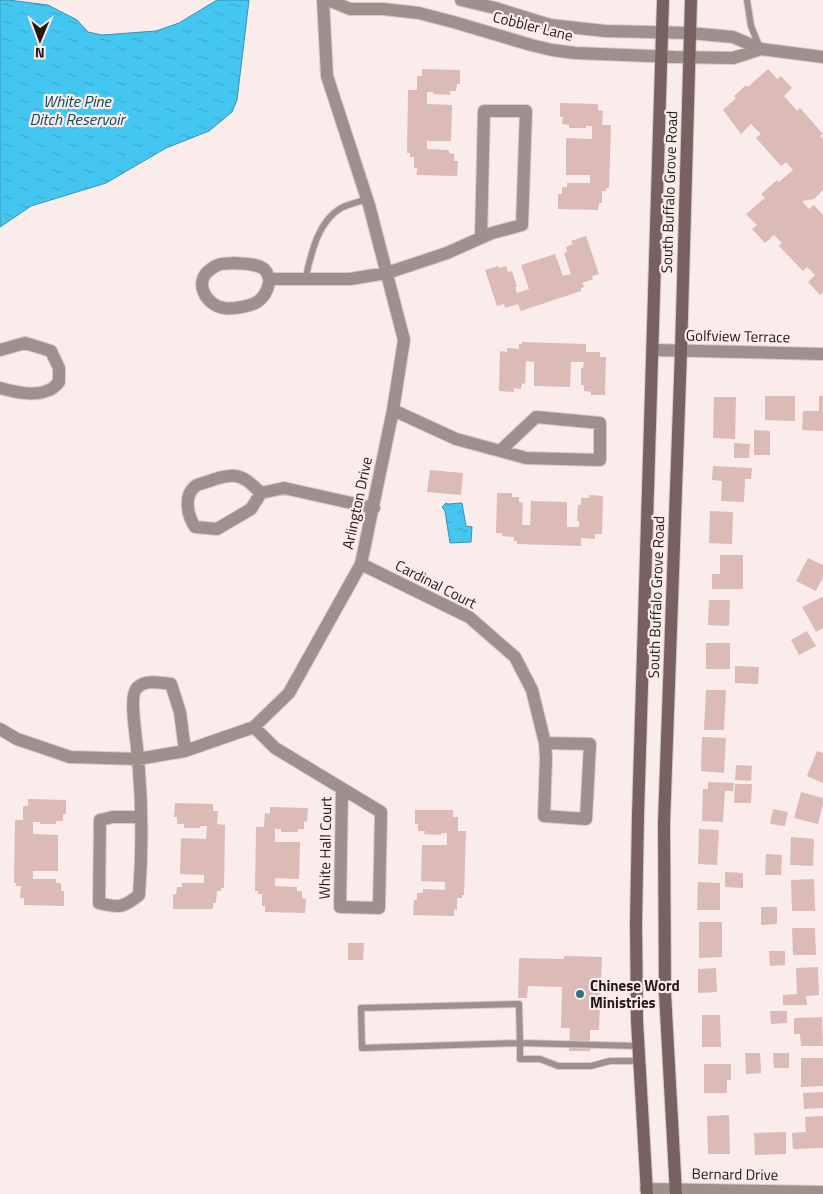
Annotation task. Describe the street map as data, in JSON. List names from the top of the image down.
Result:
{
  "streets": {
    "main road": ["South Buffalo Grove Road"],
    "street": [
      "Cobbler Lane",
      "Golfview Terrace",
      "Arlington Drive",
      "Cardinal Court",
      "White Hall Court",
      "Bernard Drive"
    ]
  },
  "crossings": [
    ["Cobbler Lane", "South Buffalo Grove Road"],
    ["South Buffalo Grove Road", "Golfview Terrace"],
    ["South Buffalo Grove Road", "Bernard Drive"],
    ["Arlington Drive", "Cardinal Court"],
    ["Arlington Drive", "White Hall Court"]
  ],
  "water": ["White Pine Ditch Reservoir"],
  "places": ["Chinese Word Ministries"],
  "north": "bottom"
}
